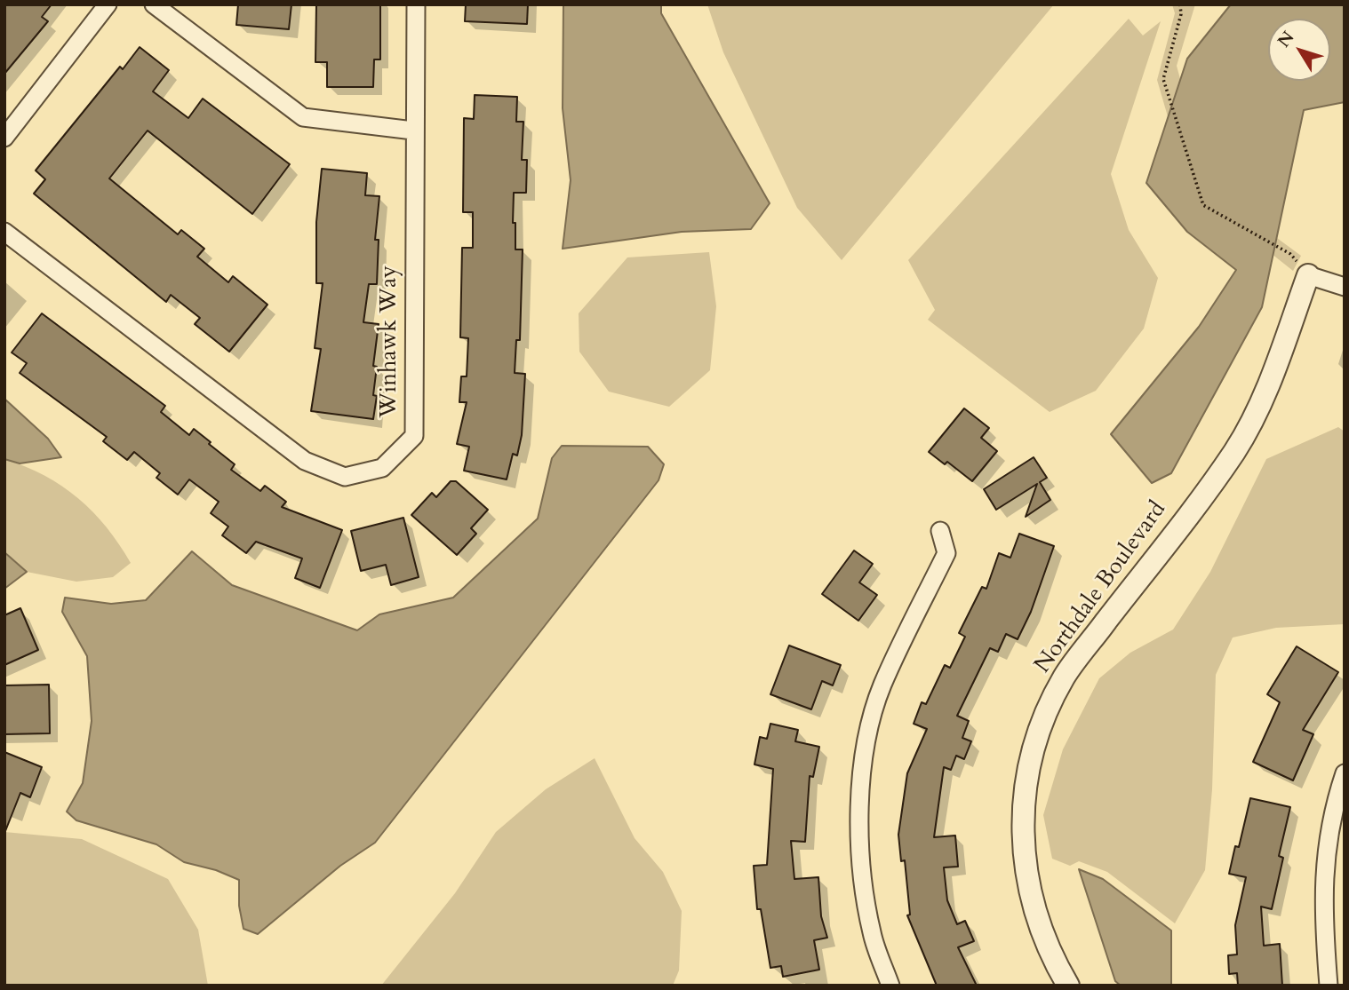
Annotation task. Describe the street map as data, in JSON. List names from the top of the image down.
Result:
{
  "streets": {
    "street": ["Winhawk Way", "Northdale Boulevard"]
  },
  "north": "top left"
}
